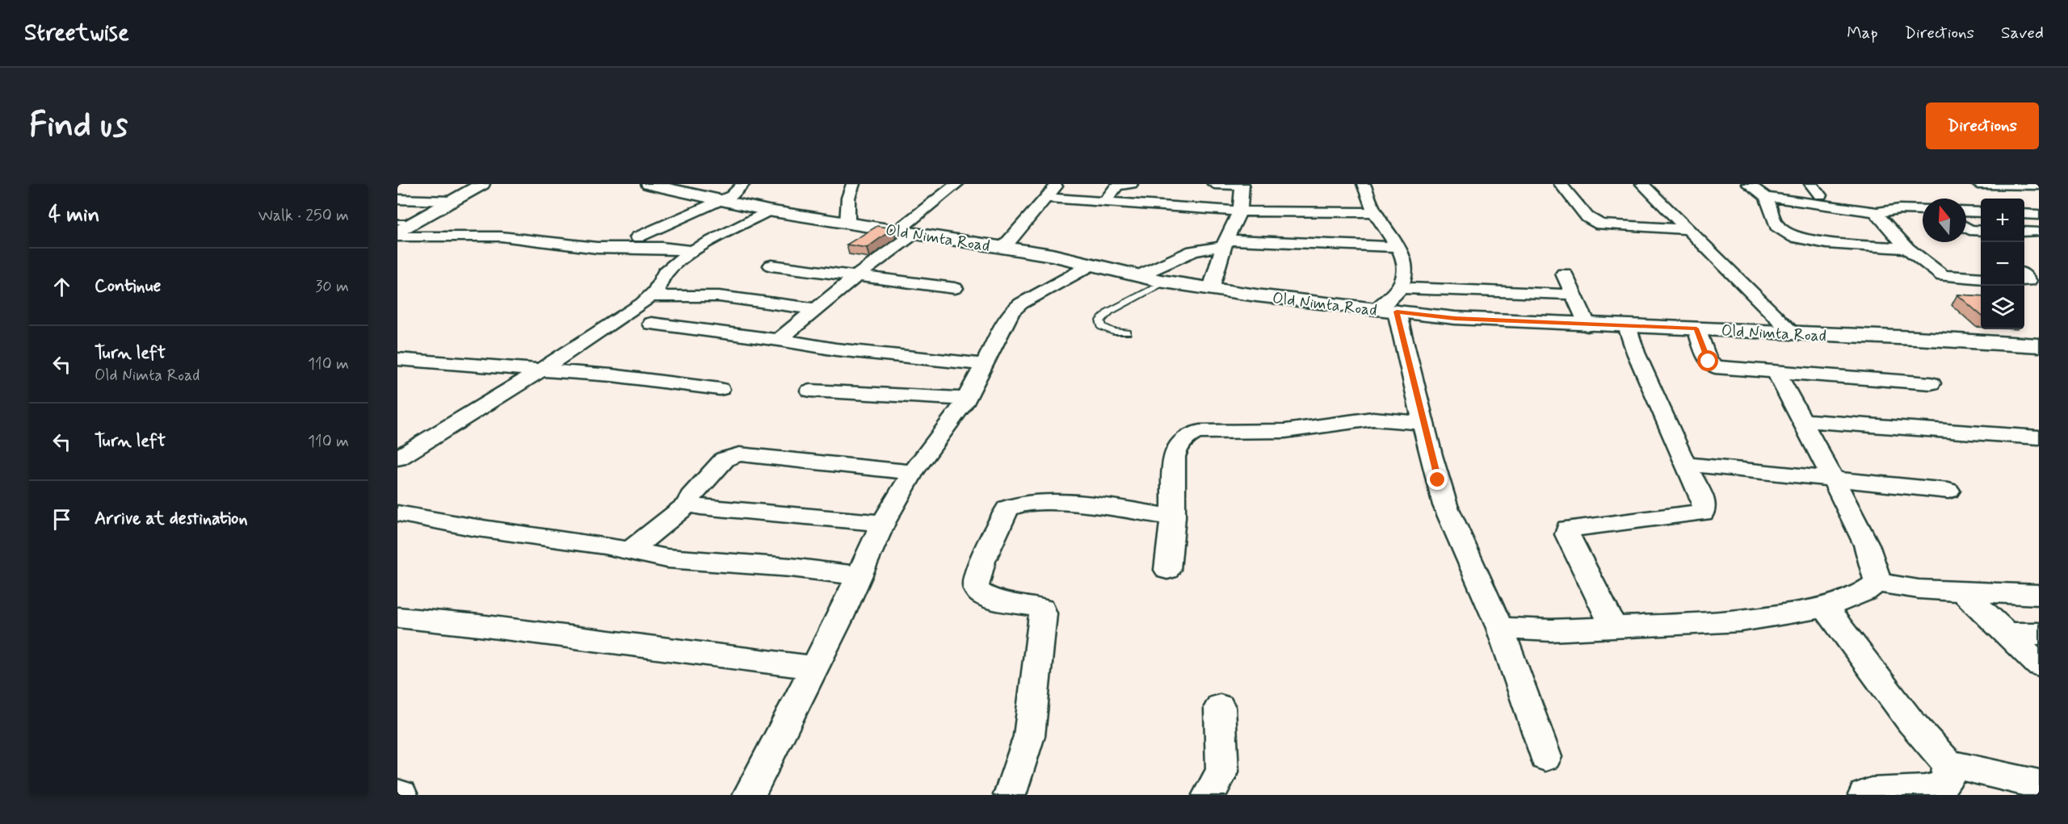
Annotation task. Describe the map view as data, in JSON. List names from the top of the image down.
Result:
{
  "streets": {
    "street": ["Old Nimta Road"]
  },
  "north": "top",
  "page": {
    "header": "Streetwise",
    "nav": ["Map", "Directions", "Saved"],
    "buttons": "Directions",
    "title": "Find us",
    "heading": ["4 min", "Walk · 250 m"],
    "map_buttons": ["+", "−"],
    "list": [
      ["Continue", "30 m"],
      ["Turn left", "Old Nimta Road", "110 m"],
      ["Turn left", "110 m"],
      "Arrive at destination"
    ]
  }
}
